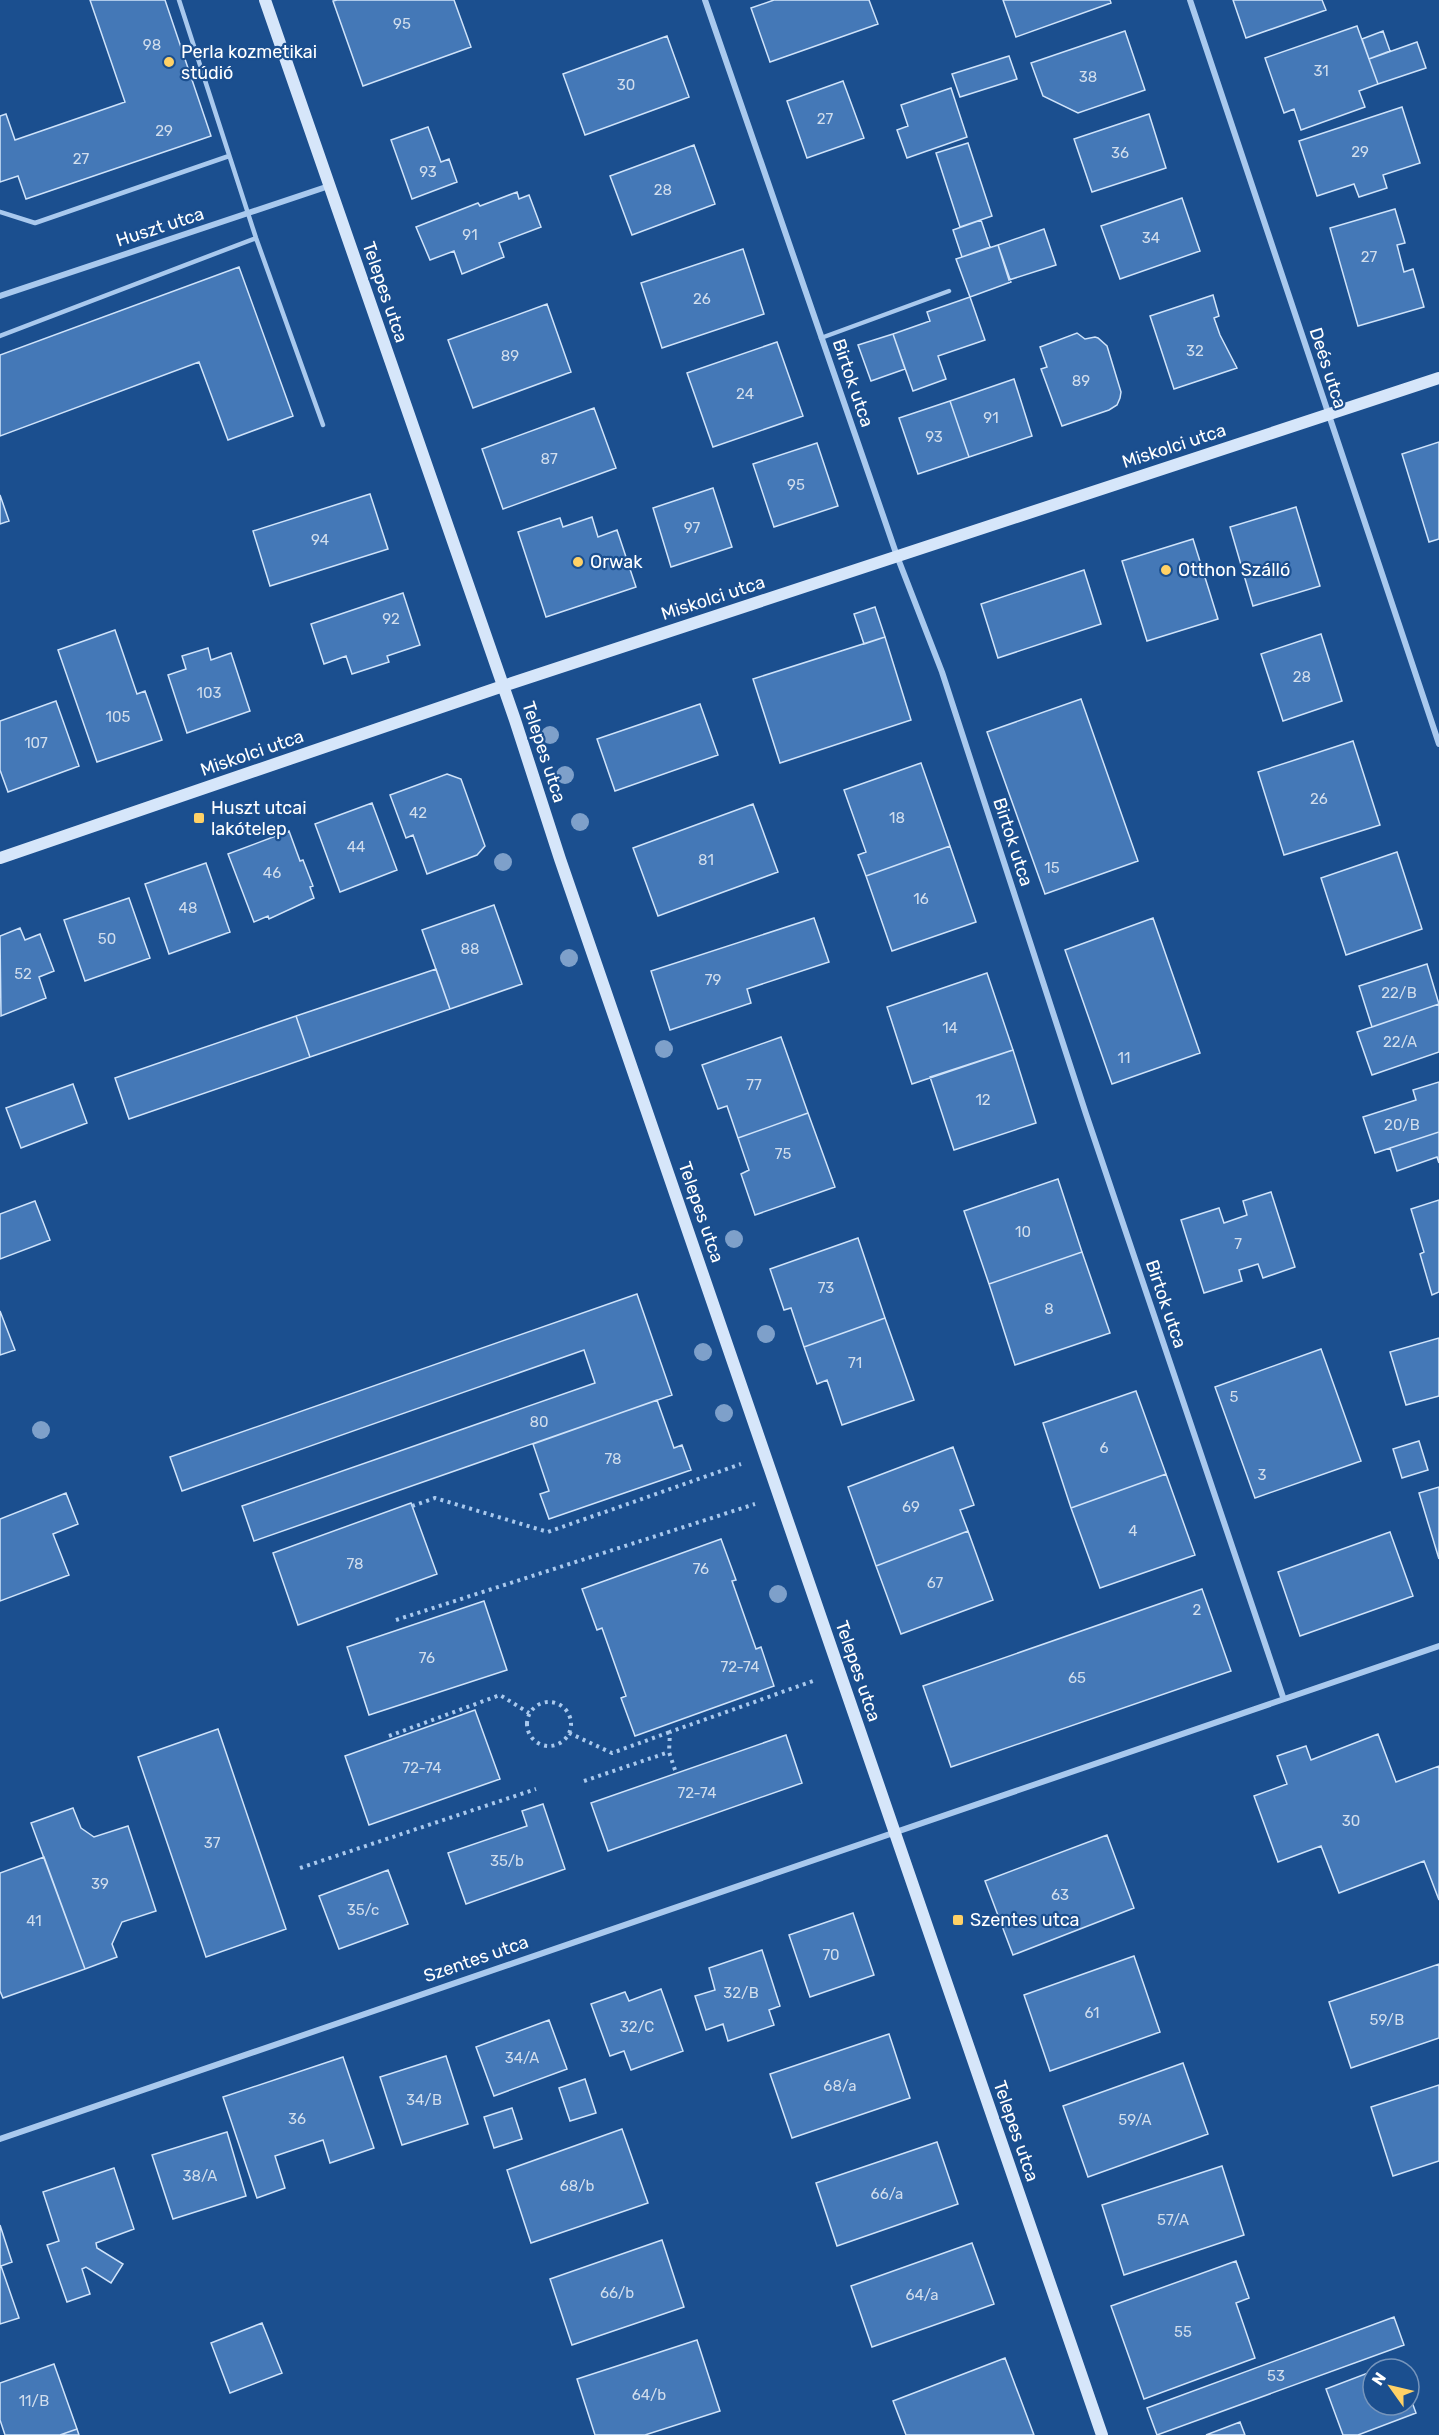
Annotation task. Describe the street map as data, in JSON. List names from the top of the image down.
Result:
{
  "streets": {
    "street": [
      "Huszt utca",
      "Telepes utca",
      "Deés utca",
      "Birtok utca",
      "Miskolci utca",
      "Szentes utca"
    ]
  },
  "crossings": [
    ["Huszt utca", "Telepes utca"],
    ["Telepes utca", "Miskolci utca"],
    ["Telepes utca", "Szentes utca"],
    ["Deés utca", "Miskolci utca"],
    ["Birtok utca", "Miskolci utca"],
    ["Birtok utca", "Szentes utca"]
  ],
  "places": {
    "other": ["Perla kozmetikai stúdió", "Orwak", "Otthon Szálló"],
    "transit": ["Huszt utcai lakótelep", "Szentes utca"]
  },
  "house_numbers": [
    "95",
    "98",
    "31",
    "38",
    "30",
    "27",
    "29",
    "29",
    "36",
    "27",
    "93",
    "28",
    "91",
    "34",
    "27",
    "26",
    "32",
    "89",
    "89",
    "24",
    "91",
    "93",
    "87",
    "95",
    "97",
    "94",
    "92",
    "28",
    "103",
    "105",
    "107",
    "26",
    "42",
    "18",
    "44",
    "81",
    "15",
    "46",
    "16",
    "48",
    "50",
    "88",
    "52",
    "79",
    "22/B",
    "14",
    "22/A",
    "11",
    "77",
    "12",
    "20/B",
    "75",
    "10",
    "7",
    "73",
    "8",
    "71",
    "5",
    "80",
    "6",
    "78",
    "3",
    "69",
    "4",
    "78",
    "76",
    "67",
    "2",
    "76",
    "72-74",
    "65",
    "72-74",
    "72-74",
    "30",
    "37",
    "35/b",
    "39",
    "63",
    "35/c",
    "41",
    "70",
    "32/B",
    "61",
    "59/B",
    "32/C",
    "34/A",
    "68/a",
    "34/B",
    "36",
    "59/A",
    "38/A",
    "68/b",
    "66/a",
    "57/A",
    "66/b",
    "64/a",
    "55",
    "53",
    "64/b",
    "11/B"
  ],
  "north": "top left"
}
